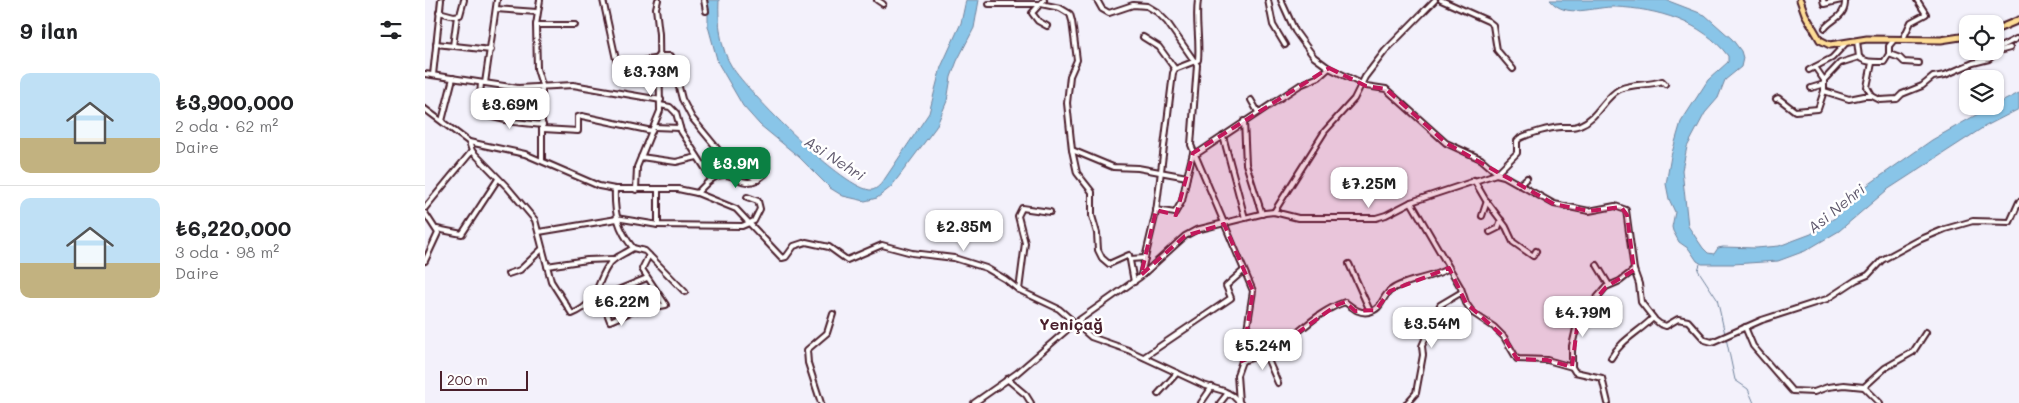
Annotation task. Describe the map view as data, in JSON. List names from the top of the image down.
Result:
{
  "districts": ["Yeniçağ"],
  "water": ["Asi Nehri"],
  "scale_bar": "200 m",
  "page": {
    "heading": "9 ilan",
    "price": [
      "₺3.73M",
      "₺3.69M",
      "₺3.9M",
      "₺7.25M",
      "₺2.35M",
      "₺6.22M",
      "₺4.79M",
      "₺3.54M",
      "₺5.24M"
    ],
    "list": [
      {
        "name": "₺3,900,000",
        "note": "2 oda · 62 m² · Daire"
      },
      {
        "name": "₺6,220,000",
        "note": "3 oda · 98 m² · Daire"
      }
    ],
    "scale": "200 m"
  }
}
